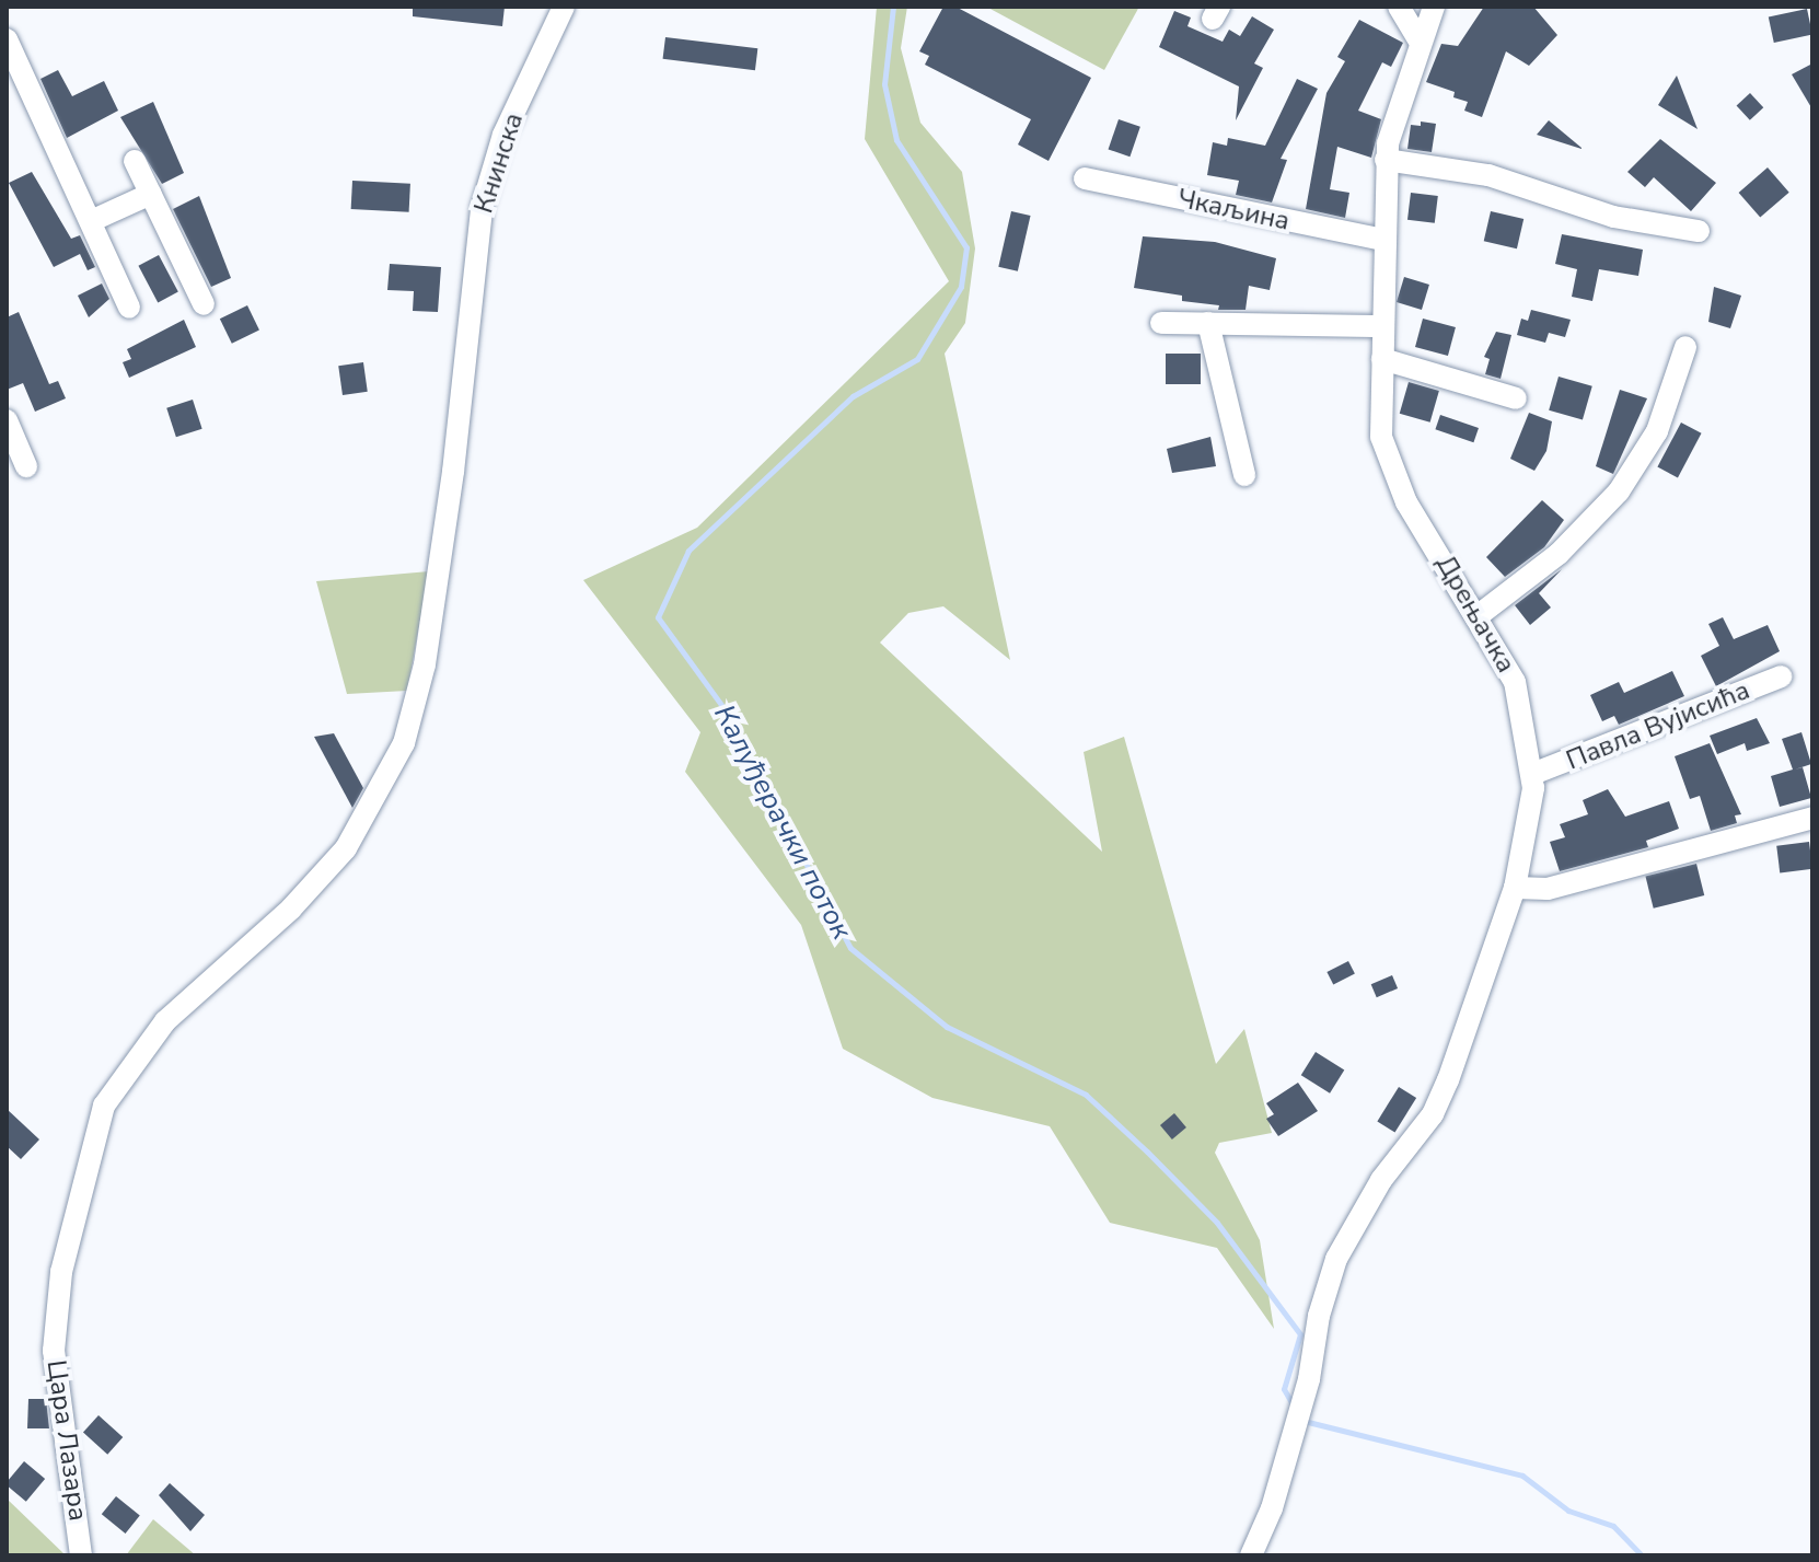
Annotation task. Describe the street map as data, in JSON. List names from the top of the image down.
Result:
{
  "streets": {
    "street": [
      "Книнска",
      "Чкаљина",
      "Дрењачка",
      "Павла Вујисића",
      "Цара Лазара"
    ]
  },
  "crossings": [
    ["Книнска", "Цара Лазара"],
    ["Чкаљина", "Дрењачка"],
    ["Дрењачка", "Павла Вујисића"]
  ],
  "water": ["Калуђерачки поток"]
}
